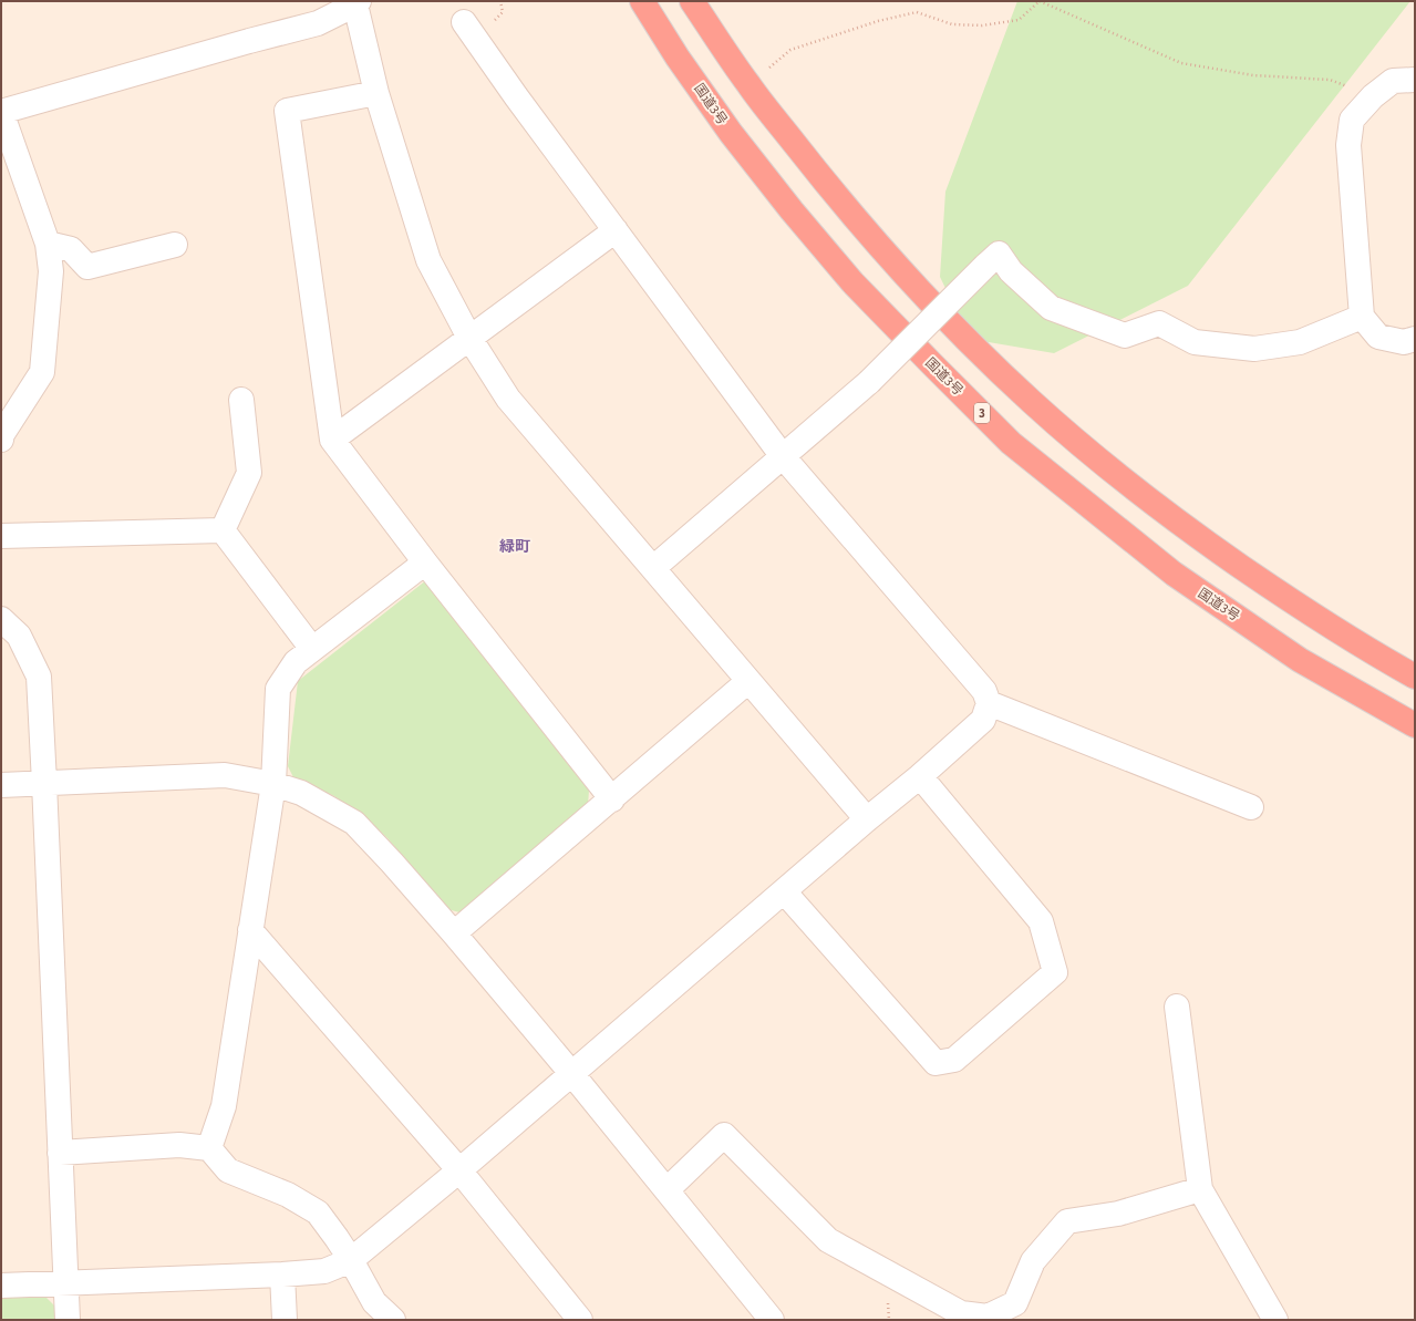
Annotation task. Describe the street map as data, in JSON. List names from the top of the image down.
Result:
{
  "streets": {
    "highway": ["国道3号", "3"]
  },
  "districts": ["緑町"]
}
